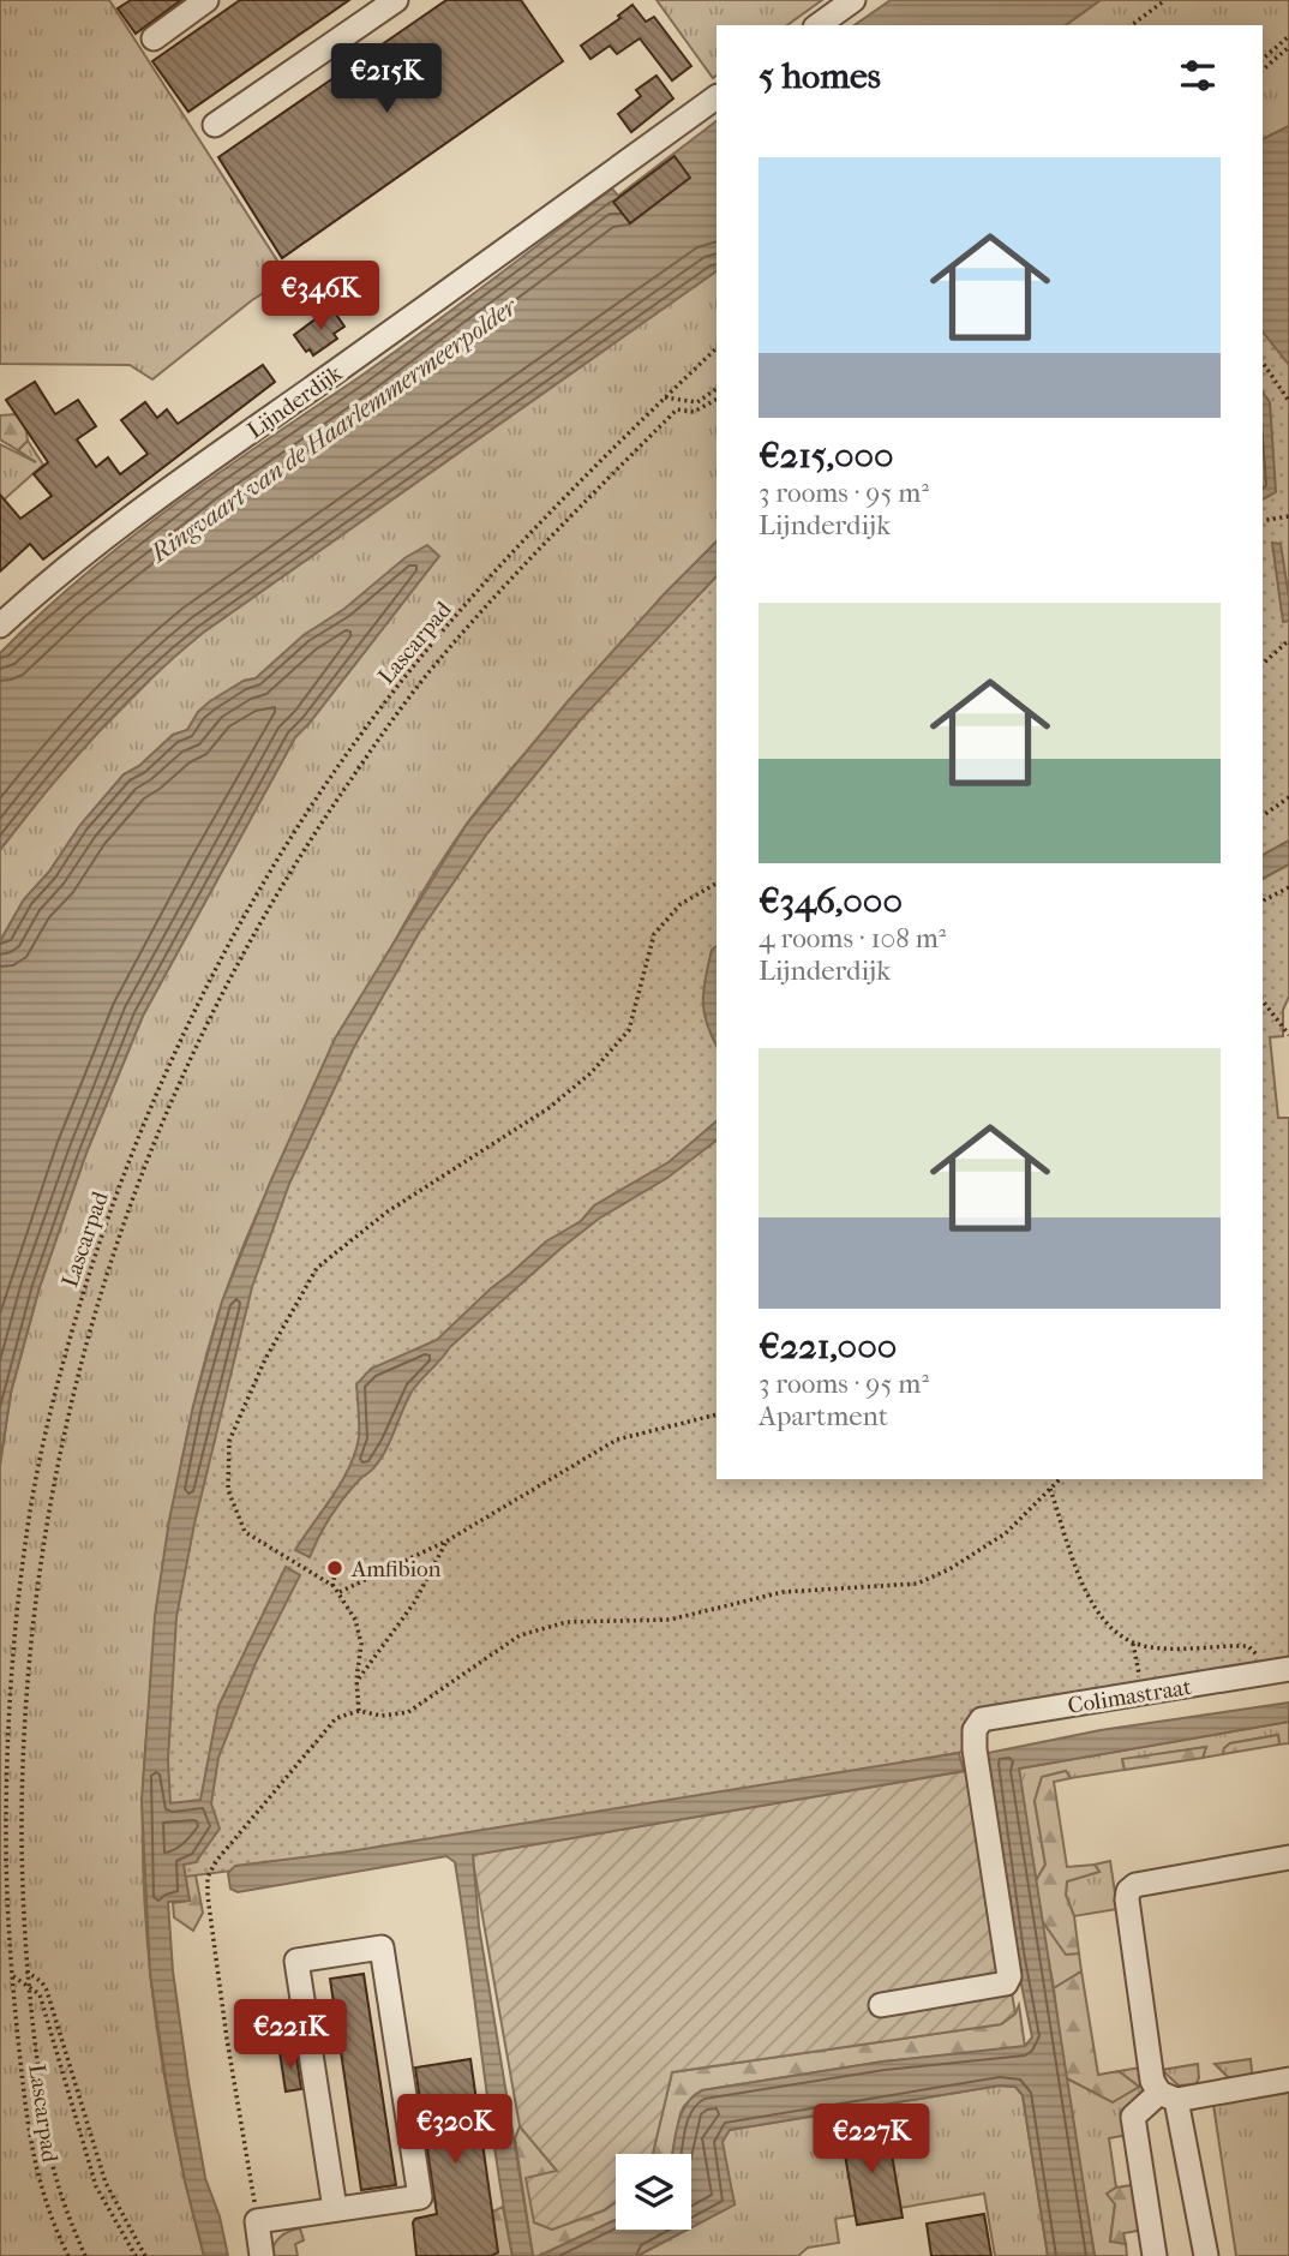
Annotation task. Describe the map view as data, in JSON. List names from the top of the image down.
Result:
{
  "streets": {
    "street": ["Lijnderdijk", "Colimastraat"],
    "path": ["Lascarpad"]
  },
  "water": ["Ringvaart van de Haarlemmermeerpolder"],
  "places": ["Amfibion"],
  "page": {
    "heading": "5 homes",
    "price": [
      "€215K",
      "€346K",
      "€221K",
      "€320K",
      "€227K"
    ],
    "list": [
      {
        "name": "€215,000",
        "note": "3 rooms · 95 m² · Lijnderdijk"
      },
      {
        "name": "€346,000",
        "note": "4 rooms · 108 m² · Lijnderdijk"
      },
      {
        "name": "€221,000",
        "note": "3 rooms · 95 m² · Apartment"
      }
    ]
  }
}
